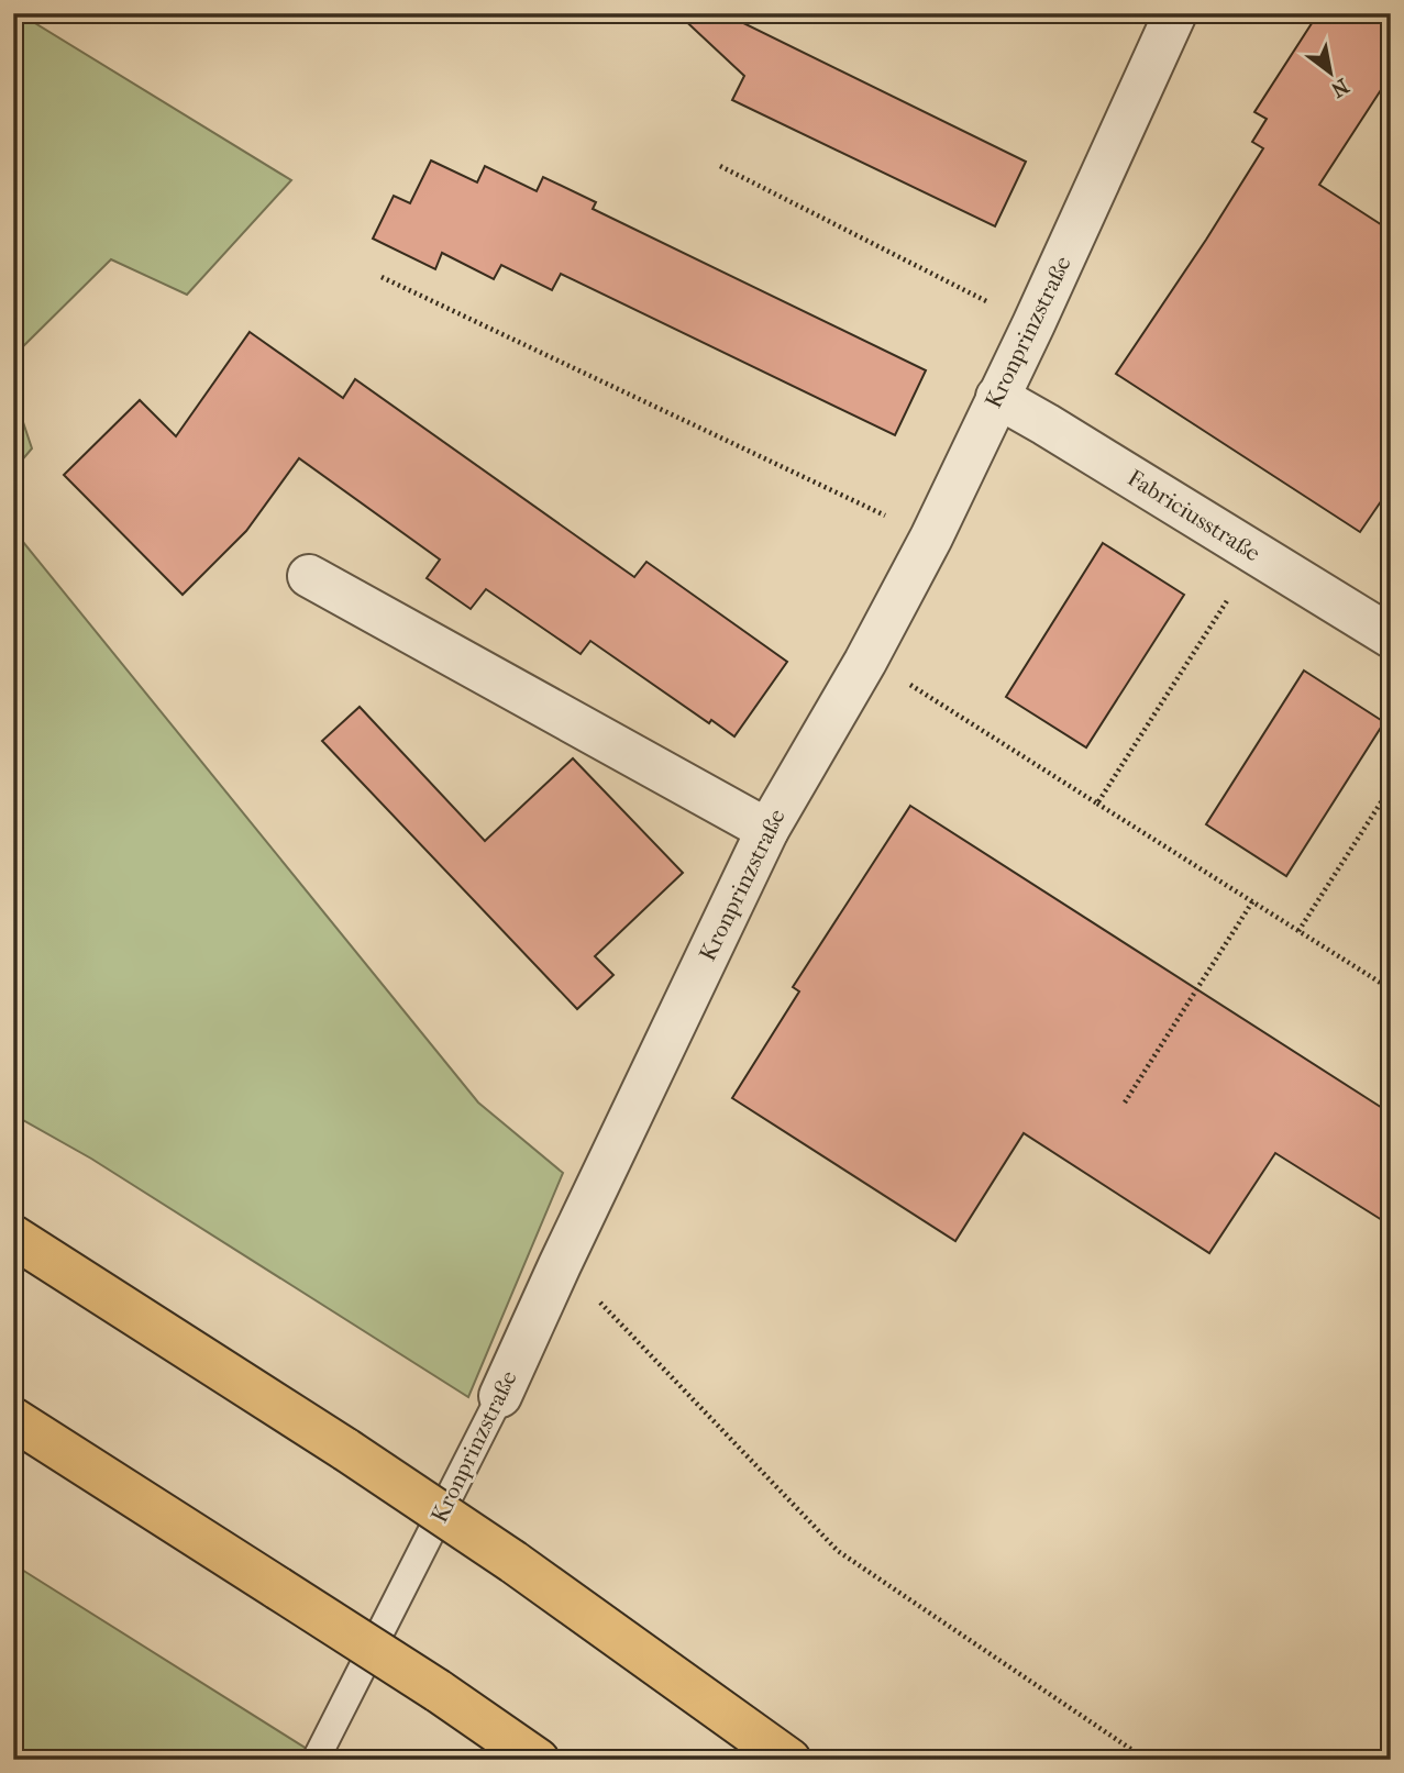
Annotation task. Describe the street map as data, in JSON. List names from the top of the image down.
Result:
{
  "streets": {
    "street": ["Kronprinzstraße", "Fabriciusstraße"]
  },
  "crossings": [
    ["Kronprinzstraße", "Fabriciusstraße"]
  ],
  "north": "bottom right"
}
